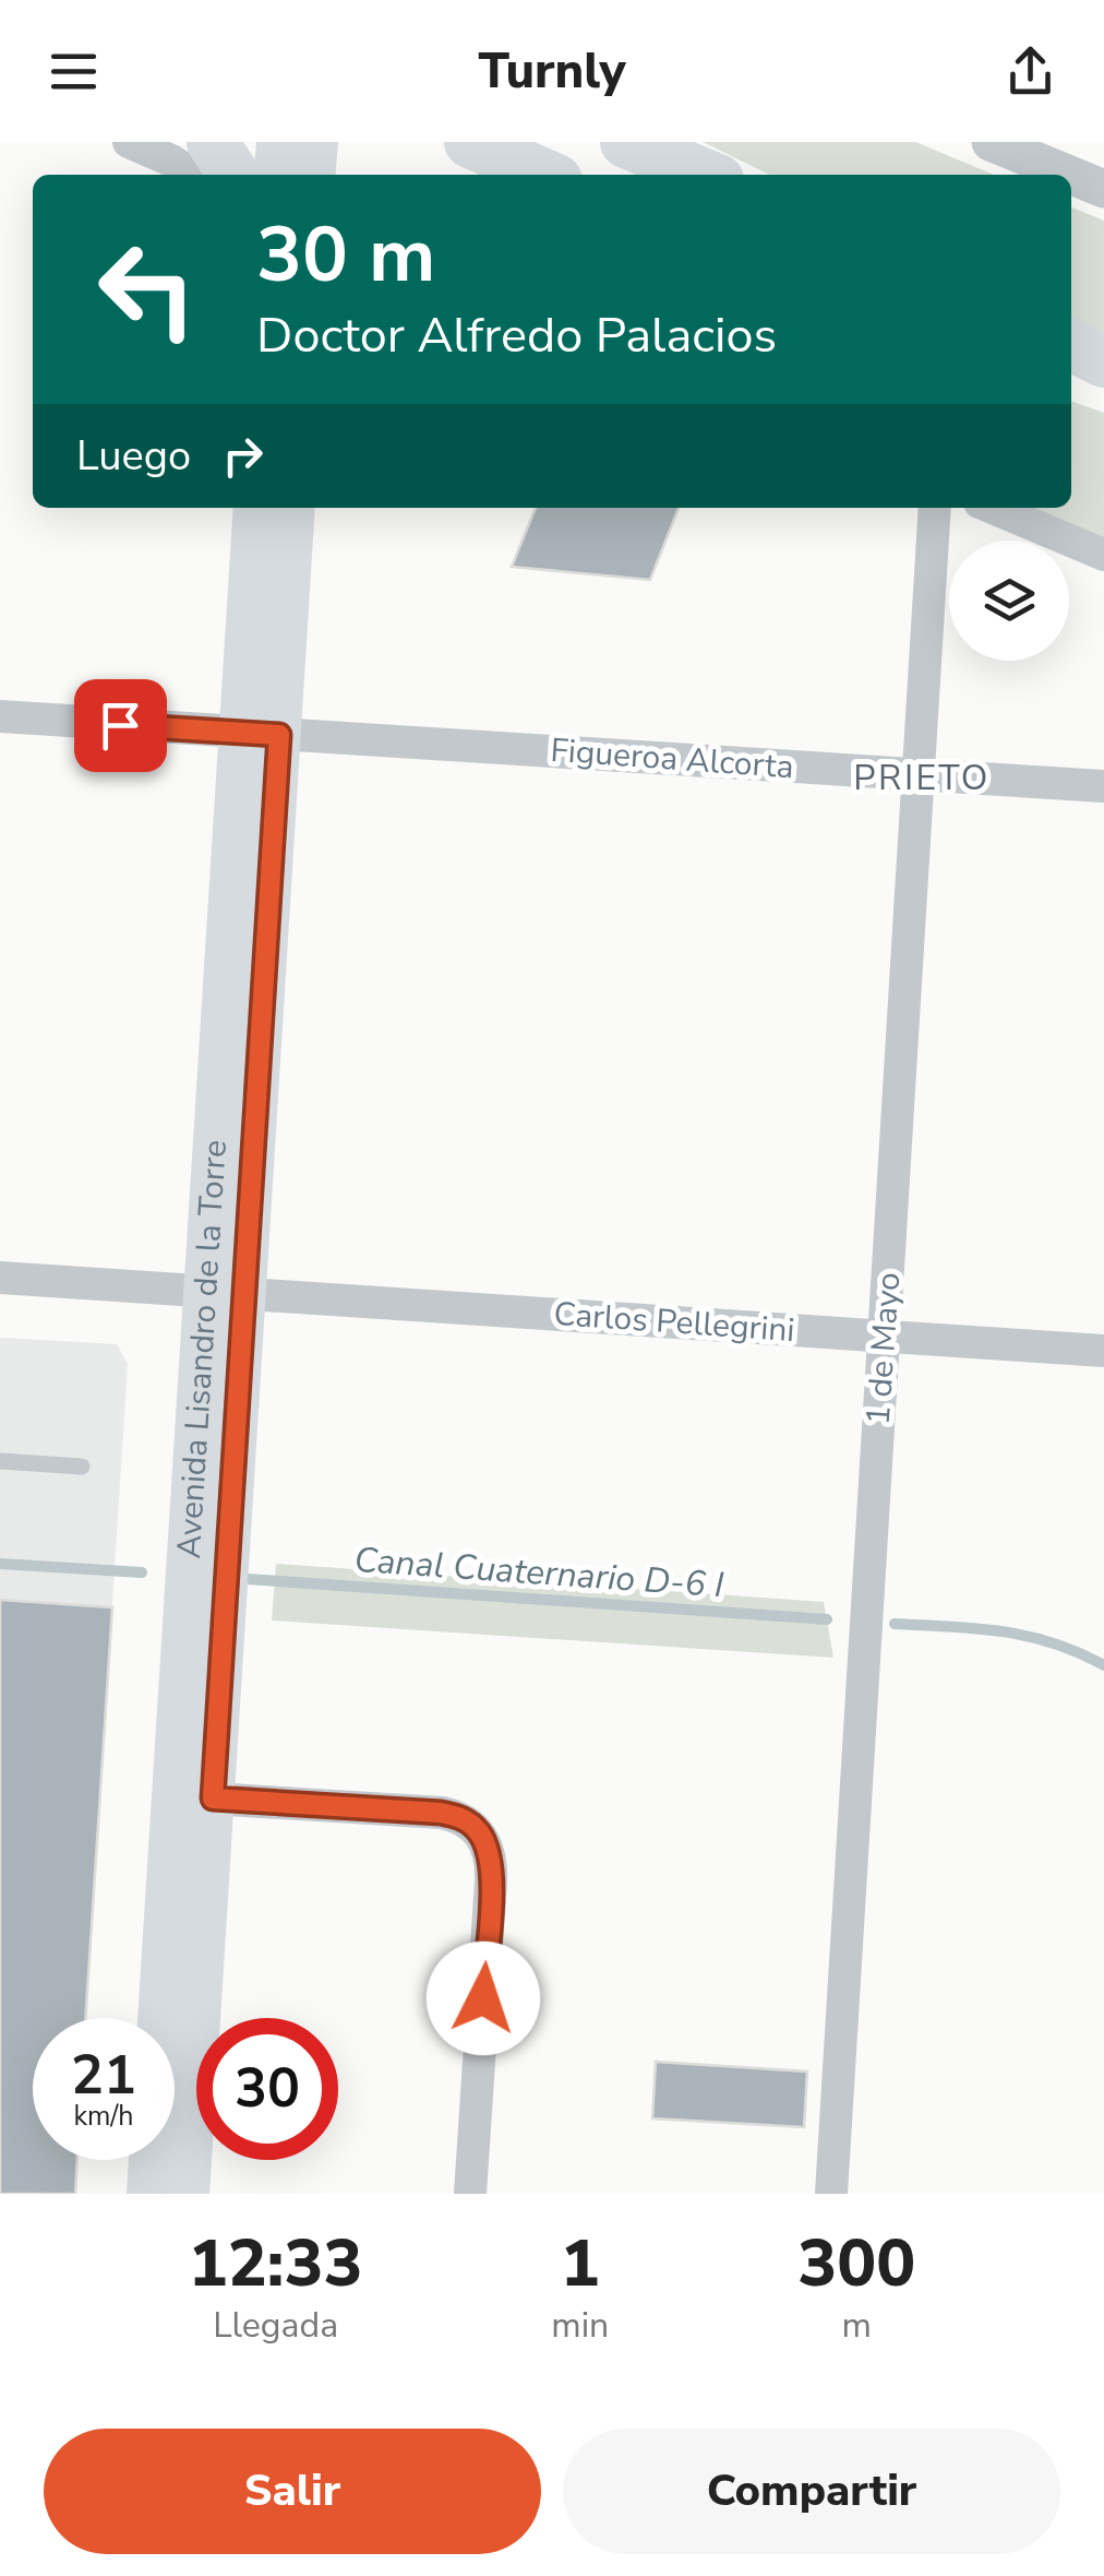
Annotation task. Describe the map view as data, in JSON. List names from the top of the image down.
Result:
{
  "streets": {
    "main road": ["Avenida Lisandro de la Torre"],
    "street": ["Figueroa Alcorta", "Carlos Pellegrini", "1 de Mayo"]
  },
  "crossings": [
    ["Figueroa Alcorta", "Avenida Lisandro de la Torre"],
    ["Figueroa Alcorta", "1 de Mayo"],
    ["Carlos Pellegrini", "Avenida Lisandro de la Torre"],
    ["Carlos Pellegrini", "1 de Mayo"]
  ],
  "districts": ["PRIETO"],
  "water": ["Canal Cuaternario D-6 I"],
  "page": {
    "header": "Turnly",
    "turn": ["30 m", "Doctor Alfredo Palacios"],
    "then": "Luego",
    "speed": "21 km/h",
    "limit": "30",
    "eta": [
      "12:33",
      "Llegada",
      "1",
      "min",
      "300",
      "m"
    ],
    "buttons": ["Salir", "Compartir"]
  }
}
